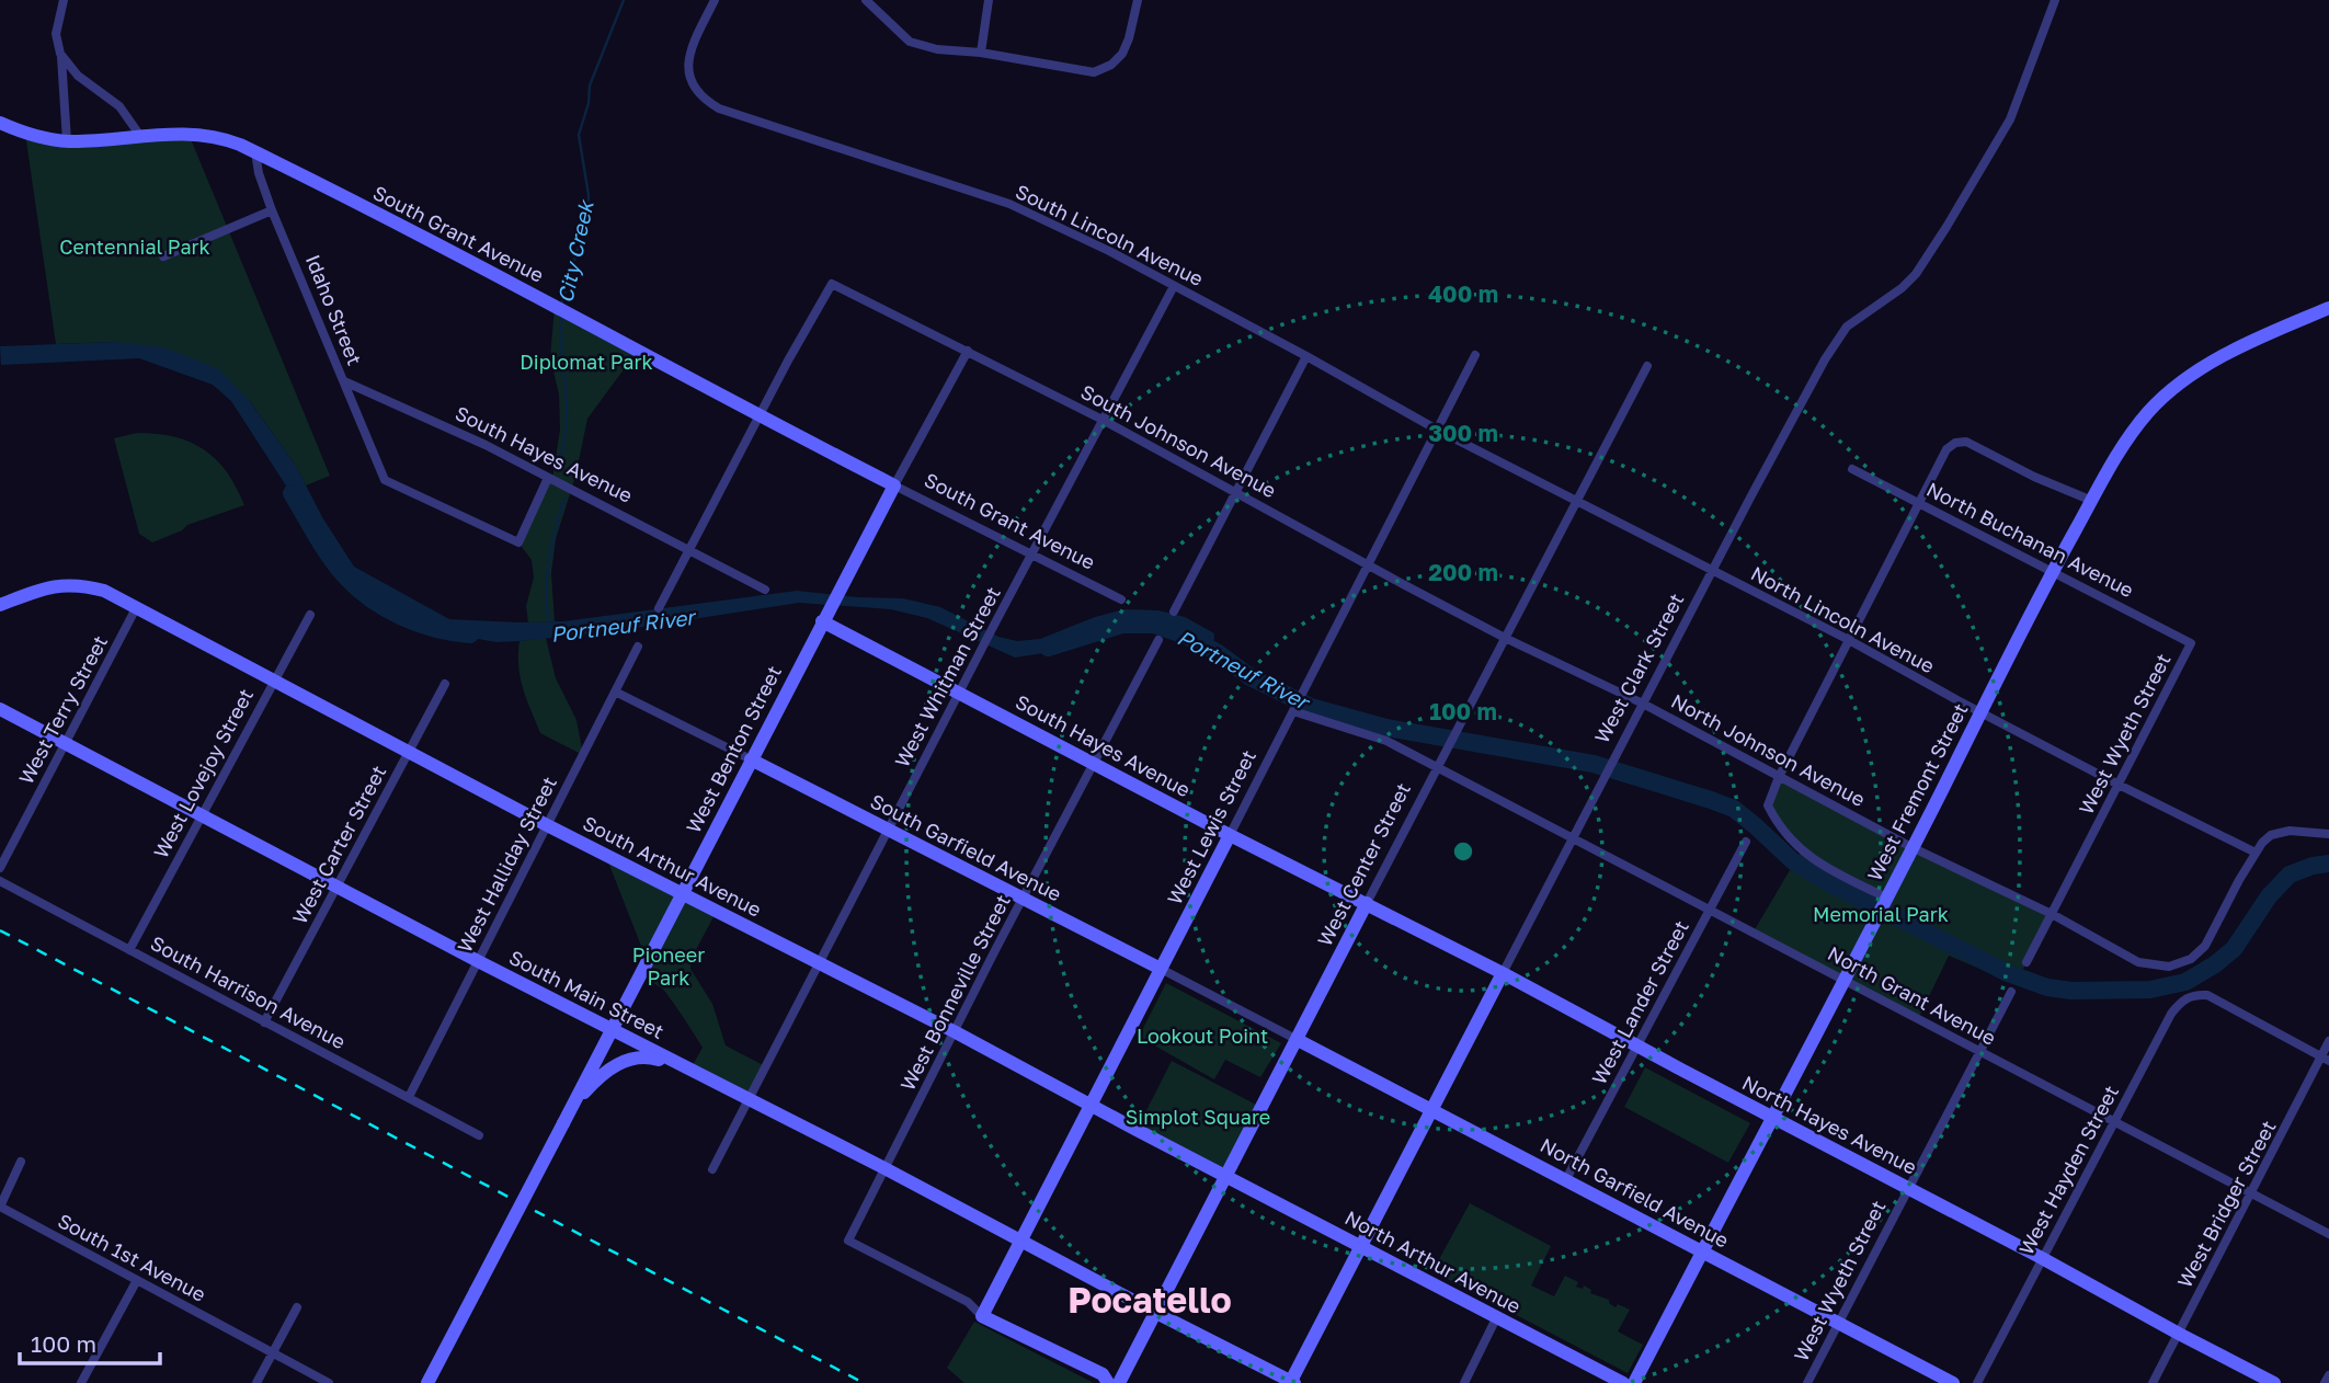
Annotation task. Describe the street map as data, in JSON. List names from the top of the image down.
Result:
{
  "streets": {
    "street": [
      "South Grant Avenue",
      "South Lincoln Avenue",
      "Idaho Street",
      "South Johnson Avenue",
      "South Hayes Avenue",
      "North Buchanan Avenue",
      "North Lincoln Avenue",
      "West Clark Street",
      "West Whitman Street",
      "West Terry Street",
      "West Wyeth Street",
      "West Benton Street",
      "North Johnson Avenue",
      "West Lovejoy Street",
      "West Fremont Street",
      "West Lewis Street",
      "West Carter Street",
      "South Garfield Avenue",
      "West Halliday Street",
      "West Center Street",
      "South Arthur Avenue",
      "South Harrison Avenue",
      "West Bonneville Street",
      "South Main Street",
      "North Grant Avenue",
      "West Lander Street",
      "North Hayes Avenue",
      "West Hayden Street",
      "North Garfield Avenue",
      "West Bridger Street",
      "South 1st Avenue",
      "North Arthur Avenue"
    ]
  },
  "crossings": [
    ["South Grant Avenue", "Idaho Street"],
    ["South Grant Avenue", "South Johnson Avenue"],
    ["South Grant Avenue", "West Whitman Street"],
    ["South Grant Avenue", "West Benton Street"],
    ["South Lincoln Avenue", "North Lincoln Avenue"],
    ["South Lincoln Avenue", "West Whitman Street"],
    ["South Lincoln Avenue", "West Lewis Street"],
    ["South Lincoln Avenue", "West Center Street"],
    ["Idaho Street", "South Hayes Avenue"],
    ["South Johnson Avenue", "West Whitman Street"],
    ["South Johnson Avenue", "West Benton Street"],
    ["South Johnson Avenue", "North Johnson Avenue"],
    ["South Johnson Avenue", "West Lewis Street"],
    ["South Johnson Avenue", "West Center Street"],
    ["South Hayes Avenue", "West Whitman Street"],
    ["South Hayes Avenue", "West Benton Street"],
    ["South Hayes Avenue", "West Lewis Street"],
    ["South Hayes Avenue", "West Center Street"],
    ["South Hayes Avenue", "West Bonneville Street"],
    ["South Hayes Avenue", "North Hayes Avenue"],
    ["North Buchanan Avenue", "West Wyeth Street"],
    ["North Buchanan Avenue", "West Fremont Street"],
    ["North Lincoln Avenue", "West Clark Street"],
    ["North Lincoln Avenue", "West Wyeth Street"],
    ["North Lincoln Avenue", "North Johnson Avenue"],
    ["North Lincoln Avenue", "West Fremont Street"],
    ["North Lincoln Avenue", "West Center Street"],
    ["West Clark Street", "North Johnson Avenue"],
    ["West Clark Street", "South Main Street"],
    ["West Clark Street", "North Grant Avenue"],
    ["West Clark Street", "North Hayes Avenue"],
    ["West Clark Street", "North Garfield Avenue"],
    ["West Clark Street", "North Arthur Avenue"],
    ["West Whitman Street", "South Garfield Avenue"],
    ["West Whitman Street", "South Arthur Avenue"],
    ["West Whitman Street", "South Main Street"],
    ["West Terry Street", "South Arthur Avenue"],
    ["West Terry Street", "South Main Street"],
    ["West Wyeth Street", "North Johnson Avenue"],
    ["West Wyeth Street", "North Grant Avenue"],
    ["West Wyeth Street", "North Hayes Avenue"],
    ["West Wyeth Street", "North Garfield Avenue"],
    ["West Benton Street", "South Garfield Avenue"],
    ["West Benton Street", "South Arthur Avenue"],
    ["West Benton Street", "South Main Street"],
    ["North Johnson Avenue", "West Fremont Street"],
    ["North Johnson Avenue", "West Center Street"],
    ["West Lovejoy Street", "South Arthur Avenue"],
    ["West Lovejoy Street", "South Harrison Avenue"],
    ["West Lovejoy Street", "South Main Street"],
    ["West Fremont Street", "North Grant Avenue"],
    ["West Fremont Street", "North Hayes Avenue"],
    ["West Fremont Street", "North Garfield Avenue"],
    ["West Lewis Street", "South Garfield Avenue"],
    ["West Lewis Street", "South Arthur Avenue"],
    ["West Lewis Street", "West Bonneville Street"],
    ["West Lewis Street", "South Main Street"],
    ["West Carter Street", "South Arthur Avenue"],
    ["West Carter Street", "South Harrison Avenue"],
    ["West Carter Street", "South Main Street"],
    ["South Garfield Avenue", "West Halliday Street"],
    ["South Garfield Avenue", "West Center Street"],
    ["South Garfield Avenue", "West Bonneville Street"],
    ["South Garfield Avenue", "North Garfield Avenue"],
    ["West Halliday Street", "South Arthur Avenue"],
    ["West Halliday Street", "South Harrison Avenue"],
    ["West Halliday Street", "South Main Street"],
    ["West Center Street", "South Arthur Avenue"],
    ["West Center Street", "South Main Street"],
    ["West Center Street", "North Grant Avenue"],
    ["West Center Street", "North Hayes Avenue"],
    ["West Center Street", "North Garfield Avenue"],
    ["West Center Street", "North Arthur Avenue"],
    ["South Arthur Avenue", "West Bonneville Street"],
    ["South Arthur Avenue", "North Arthur Avenue"],
    ["West Bonneville Street", "South Main Street"],
    ["North Grant Avenue", "West Lander Street"],
    ["North Grant Avenue", "West Hayden Street"],
    ["North Grant Avenue", "West Bridger Street"],
    ["West Lander Street", "North Hayes Avenue"],
    ["West Lander Street", "North Garfield Avenue"],
    ["North Hayes Avenue", "West Hayden Street"],
    ["North Hayes Avenue", "West Bridger Street"],
    ["West Hayden Street", "West Bridger Street"]
  ],
  "districts": ["Pocatello"],
  "water": ["City Creek", "Portneuf River"],
  "parks": [
    "Centennial Park",
    "Diplomat Park",
    "Memorial Park",
    "Pioneer Park",
    "Lookout Point",
    "Simplot Square"
  ],
  "scale_bar": "100 m",
  "rings": [
    "400 m",
    "300 m",
    "200 m",
    "100 m"
  ]
}
